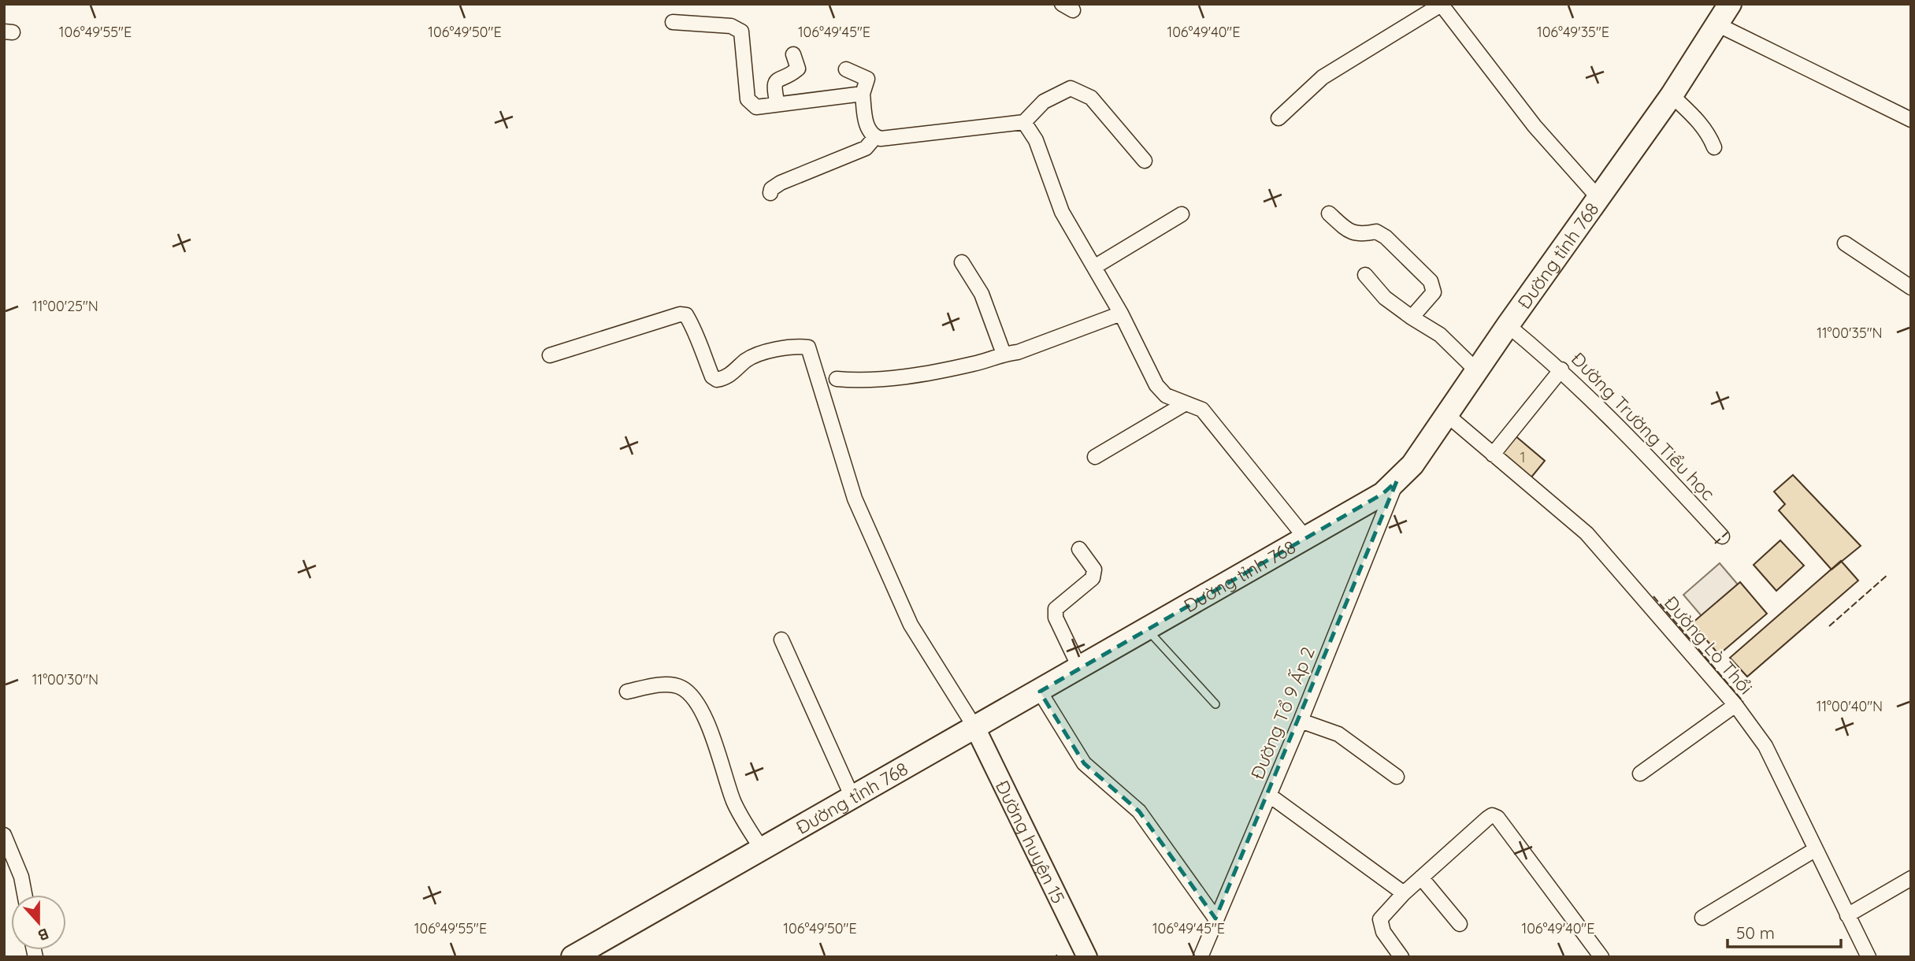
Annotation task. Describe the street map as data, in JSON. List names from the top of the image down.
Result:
{
  "streets": {
    "main road": ["Đường tỉnh 768"],
    "street": [
      "Đường Trường Tiểu học",
      "Đường Lò Thổi",
      "Đường Tổ 9 Ấp 2",
      "Đường huyện 15"
    ]
  },
  "crossings": [
    ["Đường tỉnh 768", "Đường Trường Tiểu học"],
    ["Đường tỉnh 768", "Đường Lò Thổi"],
    ["Đường tỉnh 768", "Đường Tổ 9 Ấp 2"],
    ["Đường tỉnh 768", "Đường huyện 15"]
  ],
  "house_numbers": ["1"],
  "scale_bar": "50 m",
  "north": "bottom",
  "coordinates": [
    "106°49'55\"E",
    "106°49'50\"E",
    "106°49'45\"E",
    "106°49'40\"E",
    "106°49'35\"E",
    "11°00'25\"N",
    "11°00'35\"N",
    "11°00'30\"N",
    "11°00'40\"N"
  ]
}
